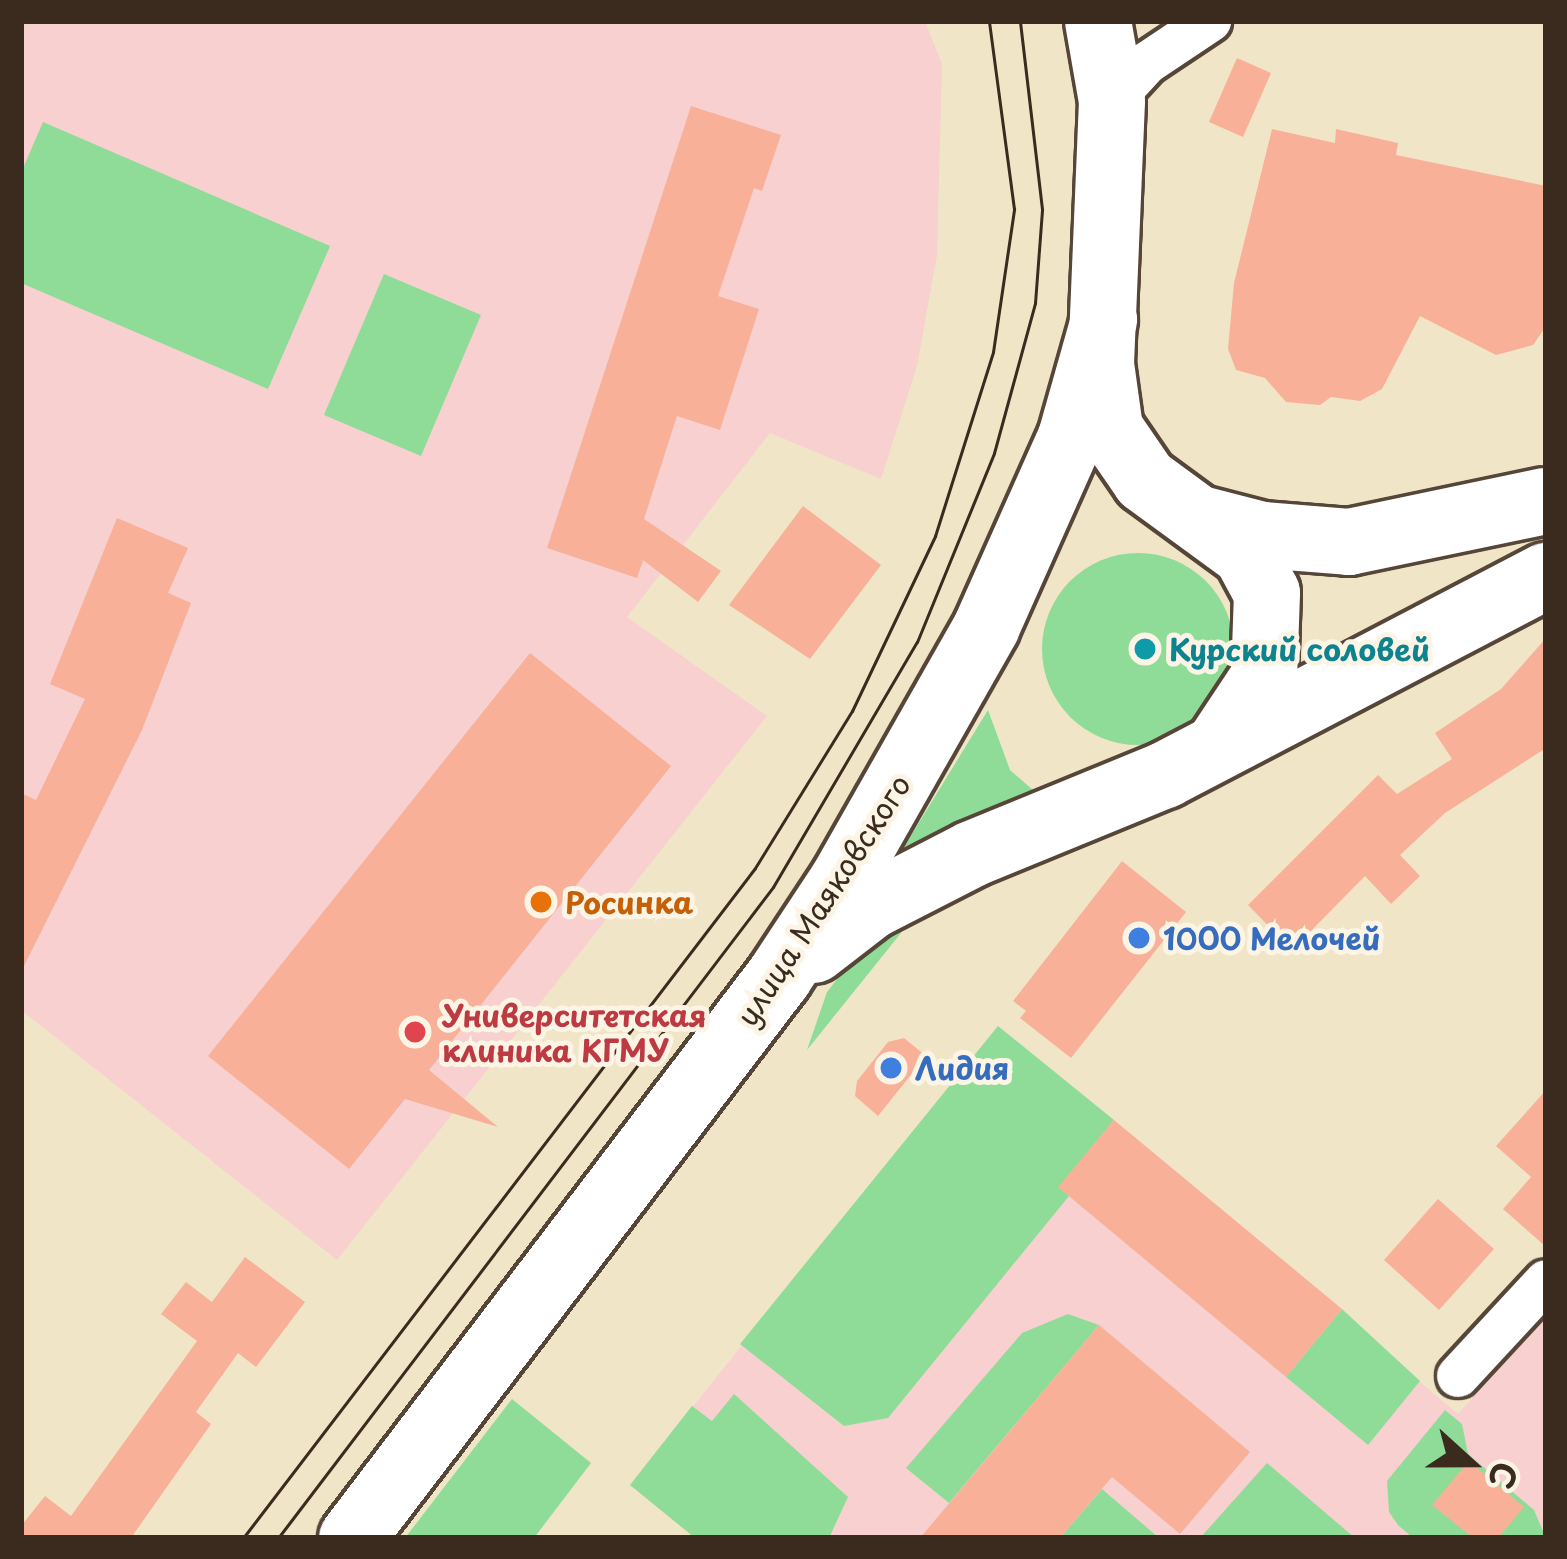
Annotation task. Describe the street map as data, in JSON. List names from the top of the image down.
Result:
{
  "streets": {
    "main road": ["улица Маяковского"]
  },
  "places": [
    "Курский соловей",
    "Росинка",
    "1000 Мелочей",
    "Университетская клиника КГМУ",
    "Лидия"
  ],
  "north": "right"
}
